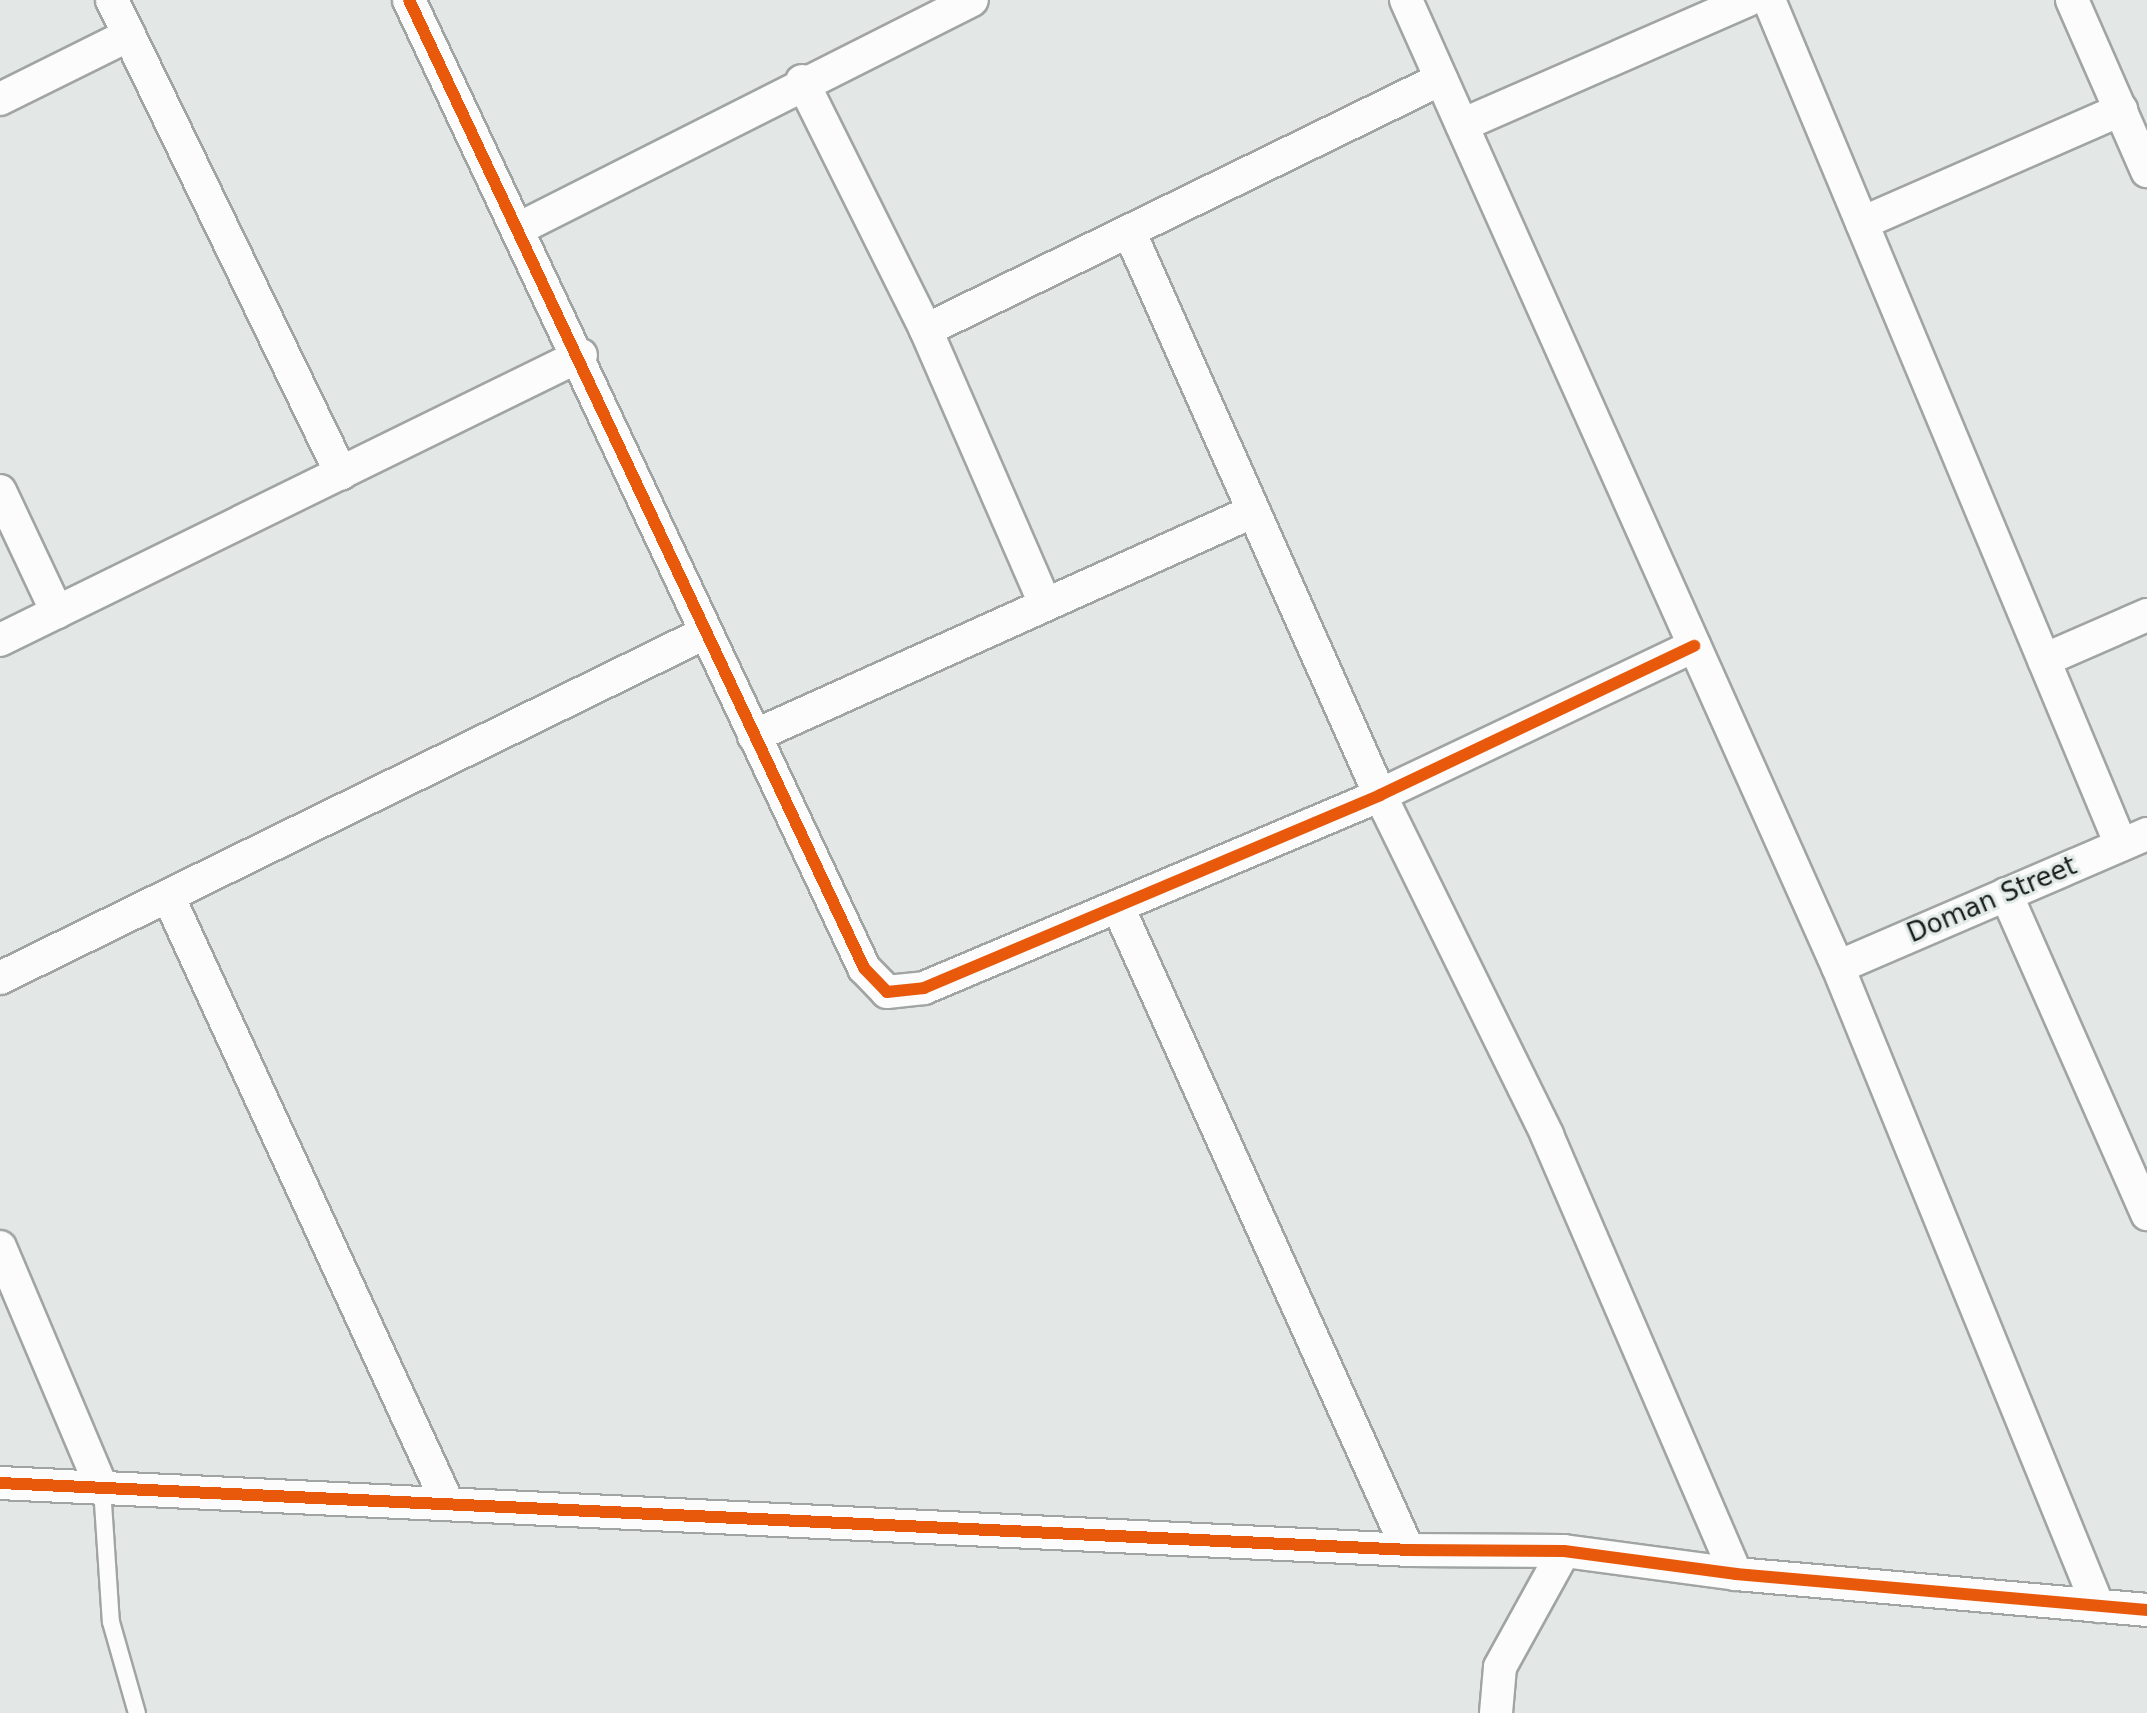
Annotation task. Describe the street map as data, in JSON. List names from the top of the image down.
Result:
{
  "streets": {
    "street": ["Doman Street"]
  }
}
